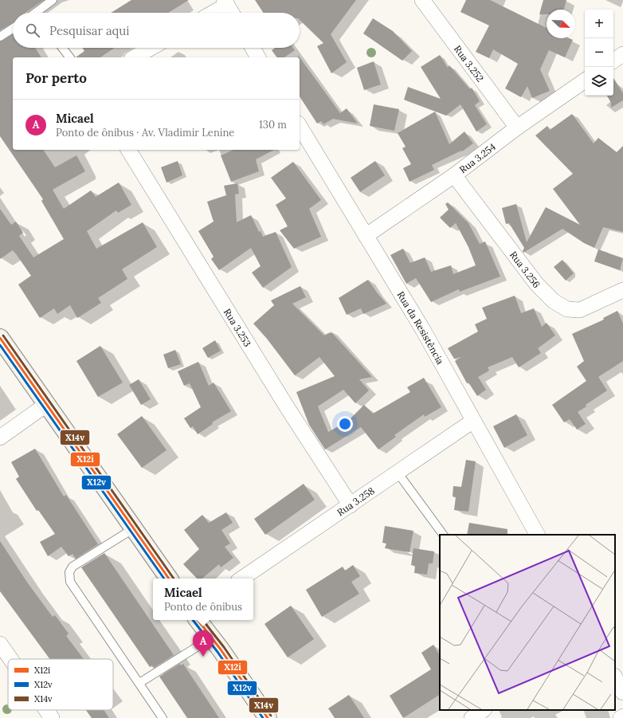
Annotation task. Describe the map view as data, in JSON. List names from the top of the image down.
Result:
{
  "streets": {
    "street": [
      "Rua 3.252",
      "Rua 3.254",
      "Rua 3.256",
      "Rua 3.253",
      "Rua da Resistência",
      "Rua 3.258"
    ]
  },
  "crossings": [
    ["Rua 3.252", "Rua 3.254"],
    ["Rua 3.254", "Rua 3.256"],
    ["Rua 3.254", "Rua da Resistência"],
    ["Rua 3.253", "Rua 3.258"],
    ["Rua da Resistência", "Rua 3.258"]
  ],
  "lines": ["transit line X14v", "transit line X12i", "transit line X12v"],
  "legend": ["X12i", "X12v", "X14v"],
  "north": "bottom right",
  "page": {
    "map_buttons": ["+", "−"],
    "search": "Pesquisar aqui",
    "heading": "Por perto",
    "list": [
      {
        "mark": "A",
        "name": "Micael",
        "note": "Ponto de ônibus · Av. Vladimir Lenine",
        "value": "130 m"
      }
    ],
    "popup": ["Micael", "Ponto de ônibus"],
    "pins": "A"
  }
}
